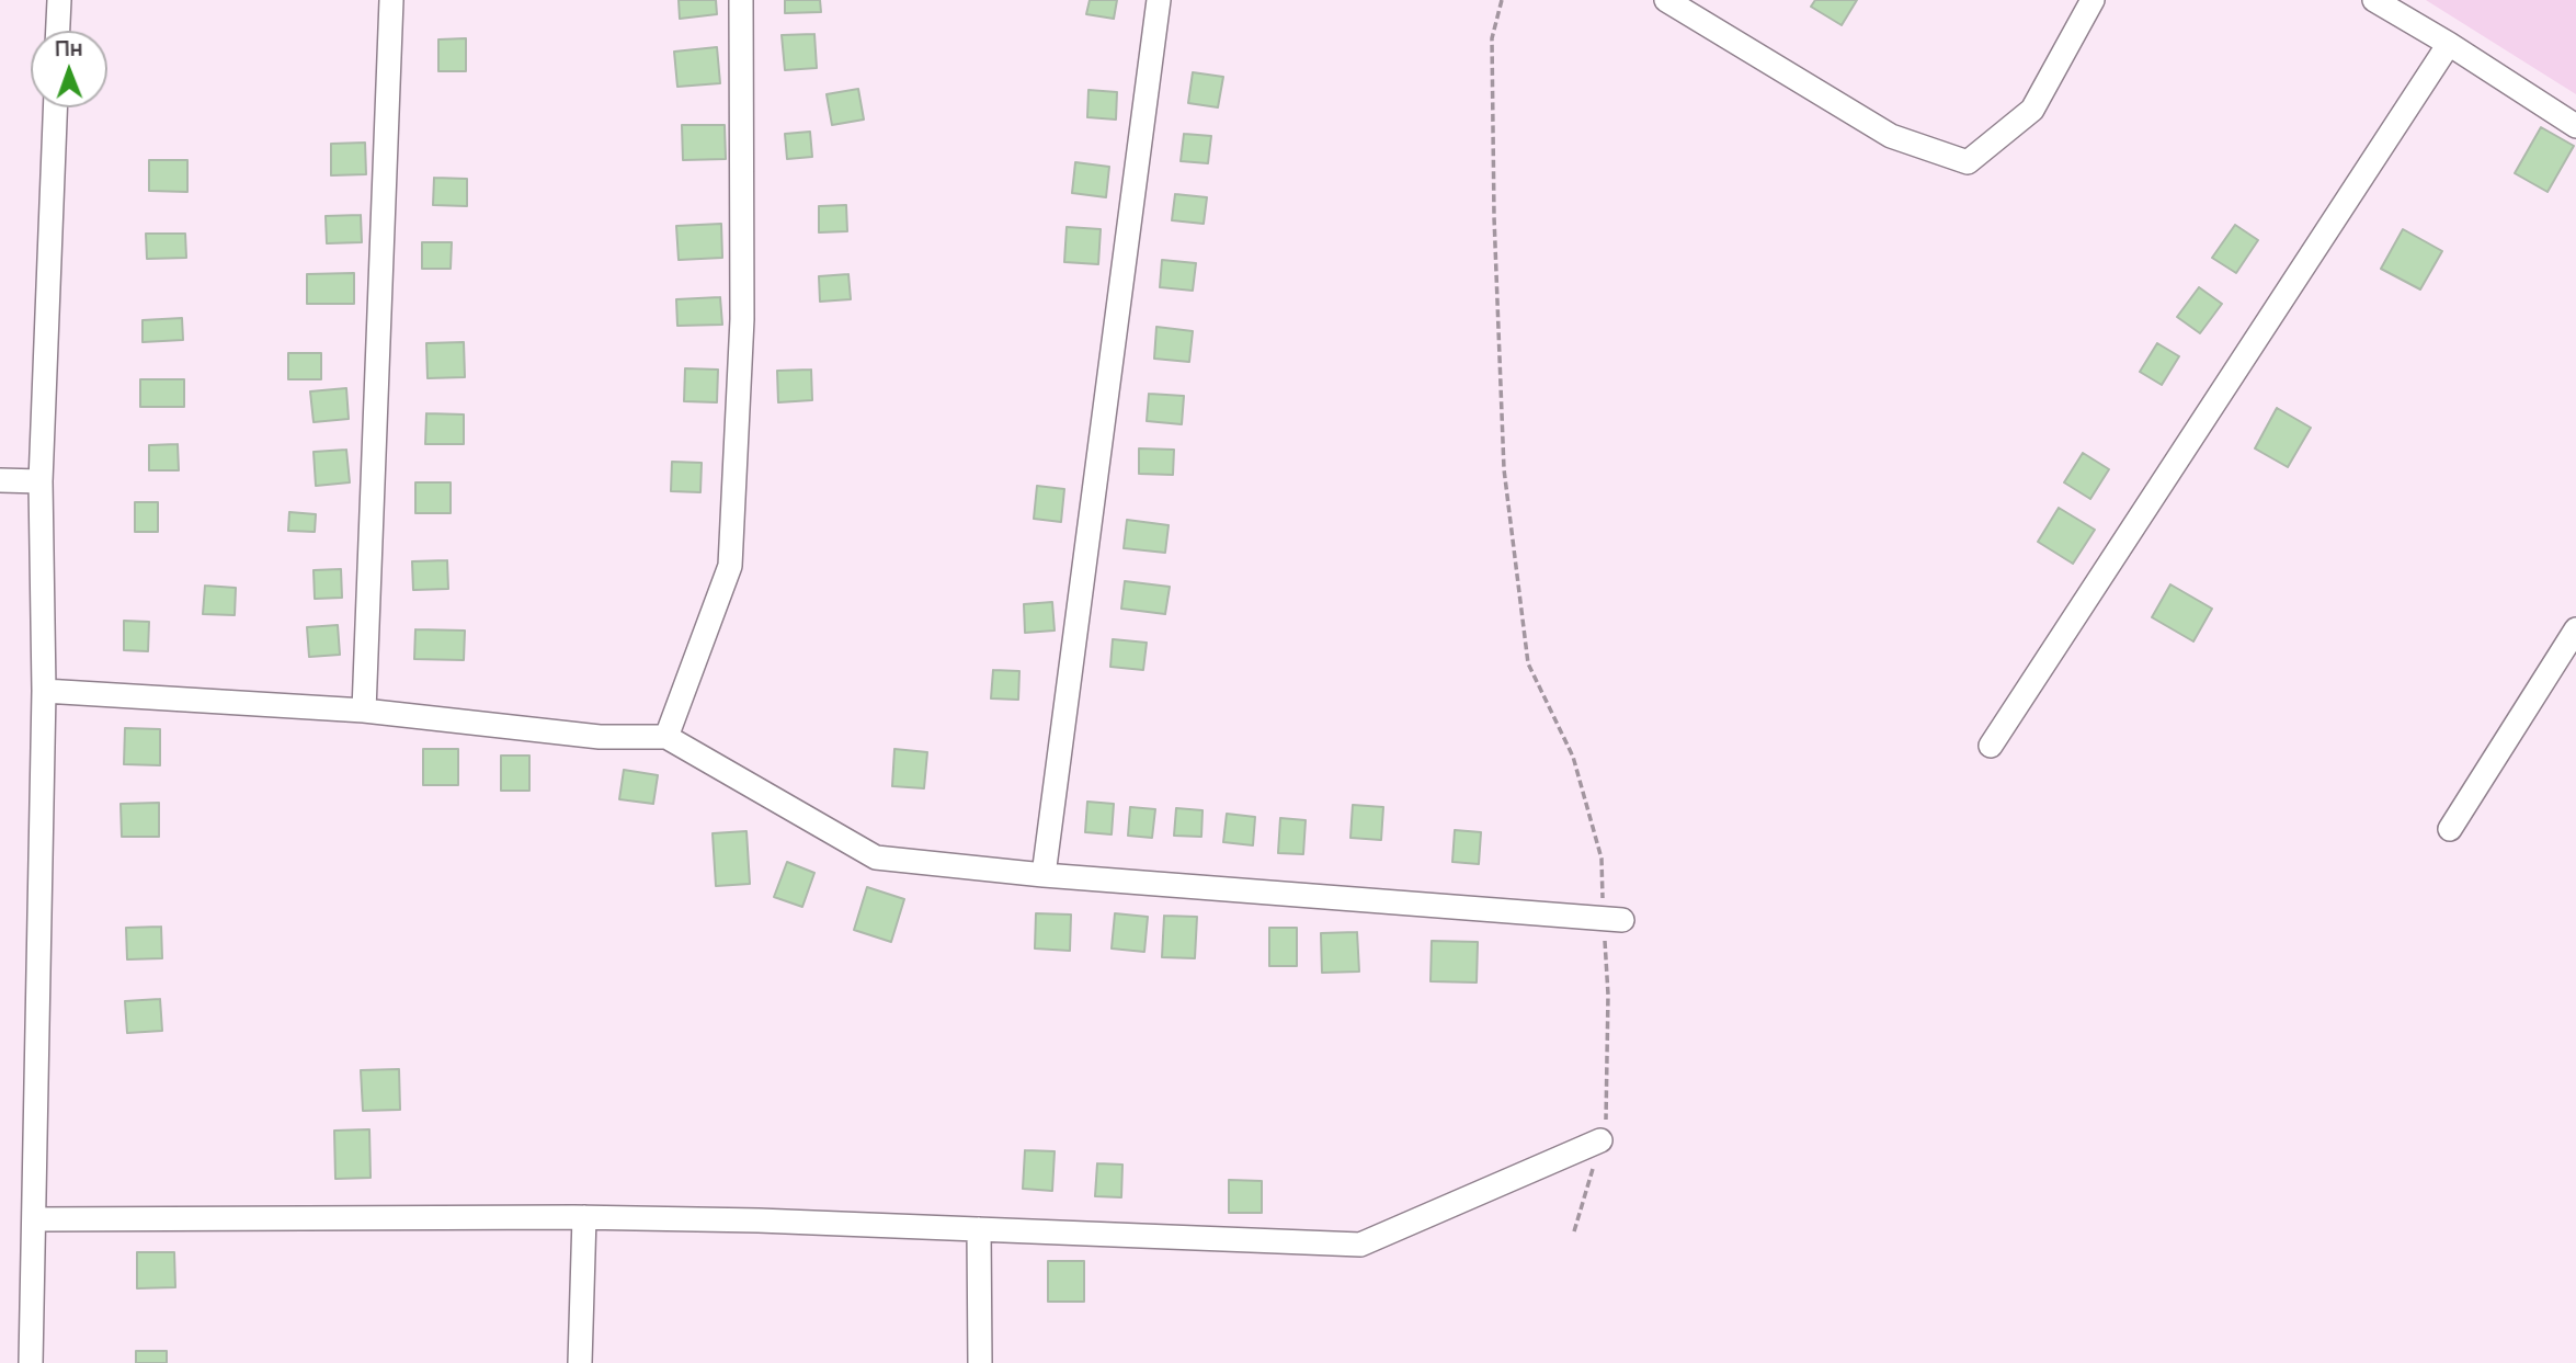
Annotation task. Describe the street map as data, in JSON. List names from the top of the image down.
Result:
{
  "north": "top"
}
